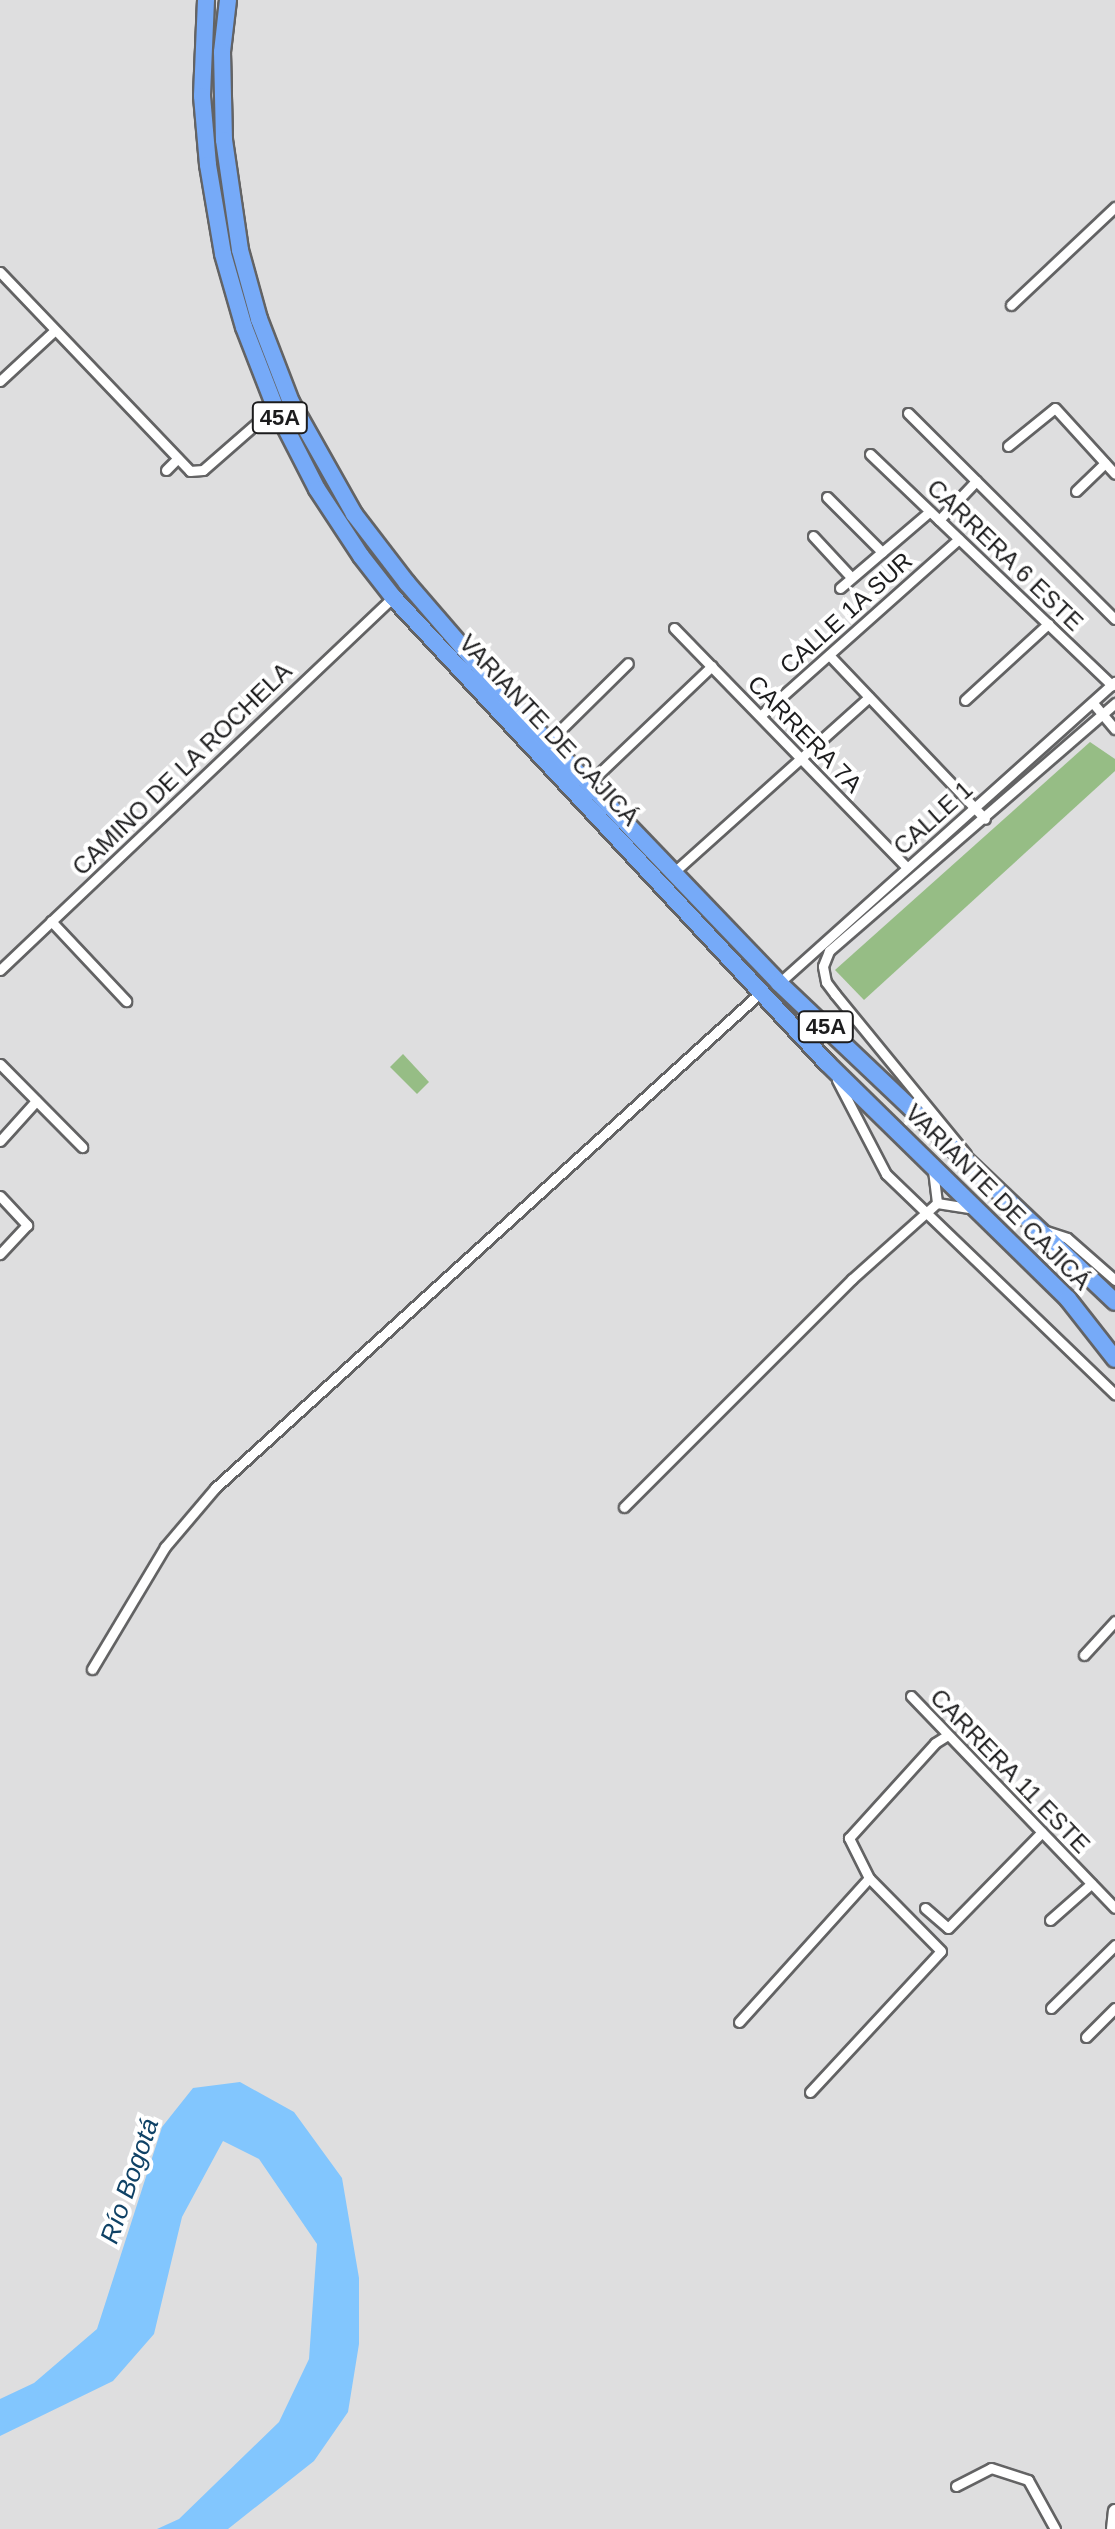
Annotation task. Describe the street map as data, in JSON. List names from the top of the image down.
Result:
{
  "streets": {
    "highway": ["45A", "VARIANTE DE CAJICÁ"],
    "street": [
      "CARRERA 6 ESTE",
      "CALLE 1A SUR",
      "CARRERA 7A",
      "CAMINO DE LA ROCHELA",
      "CALLE 1",
      "CARRERA 11 ESTE"
    ]
  },
  "crossings": [
    ["CARRERA 6 ESTE", "CALLE 1A SUR"],
    ["CARRERA 6 ESTE", "CALLE 1"],
    ["CALLE 1A SUR", "CARRERA 7A"],
    ["VARIANTE DE CAJICÁ", "CAMINO DE LA ROCHELA"],
    ["VARIANTE DE CAJICÁ", "CALLE 1"],
    ["CARRERA 7A", "CALLE 1"]
  ],
  "water": ["Río Bogotá"]
}
